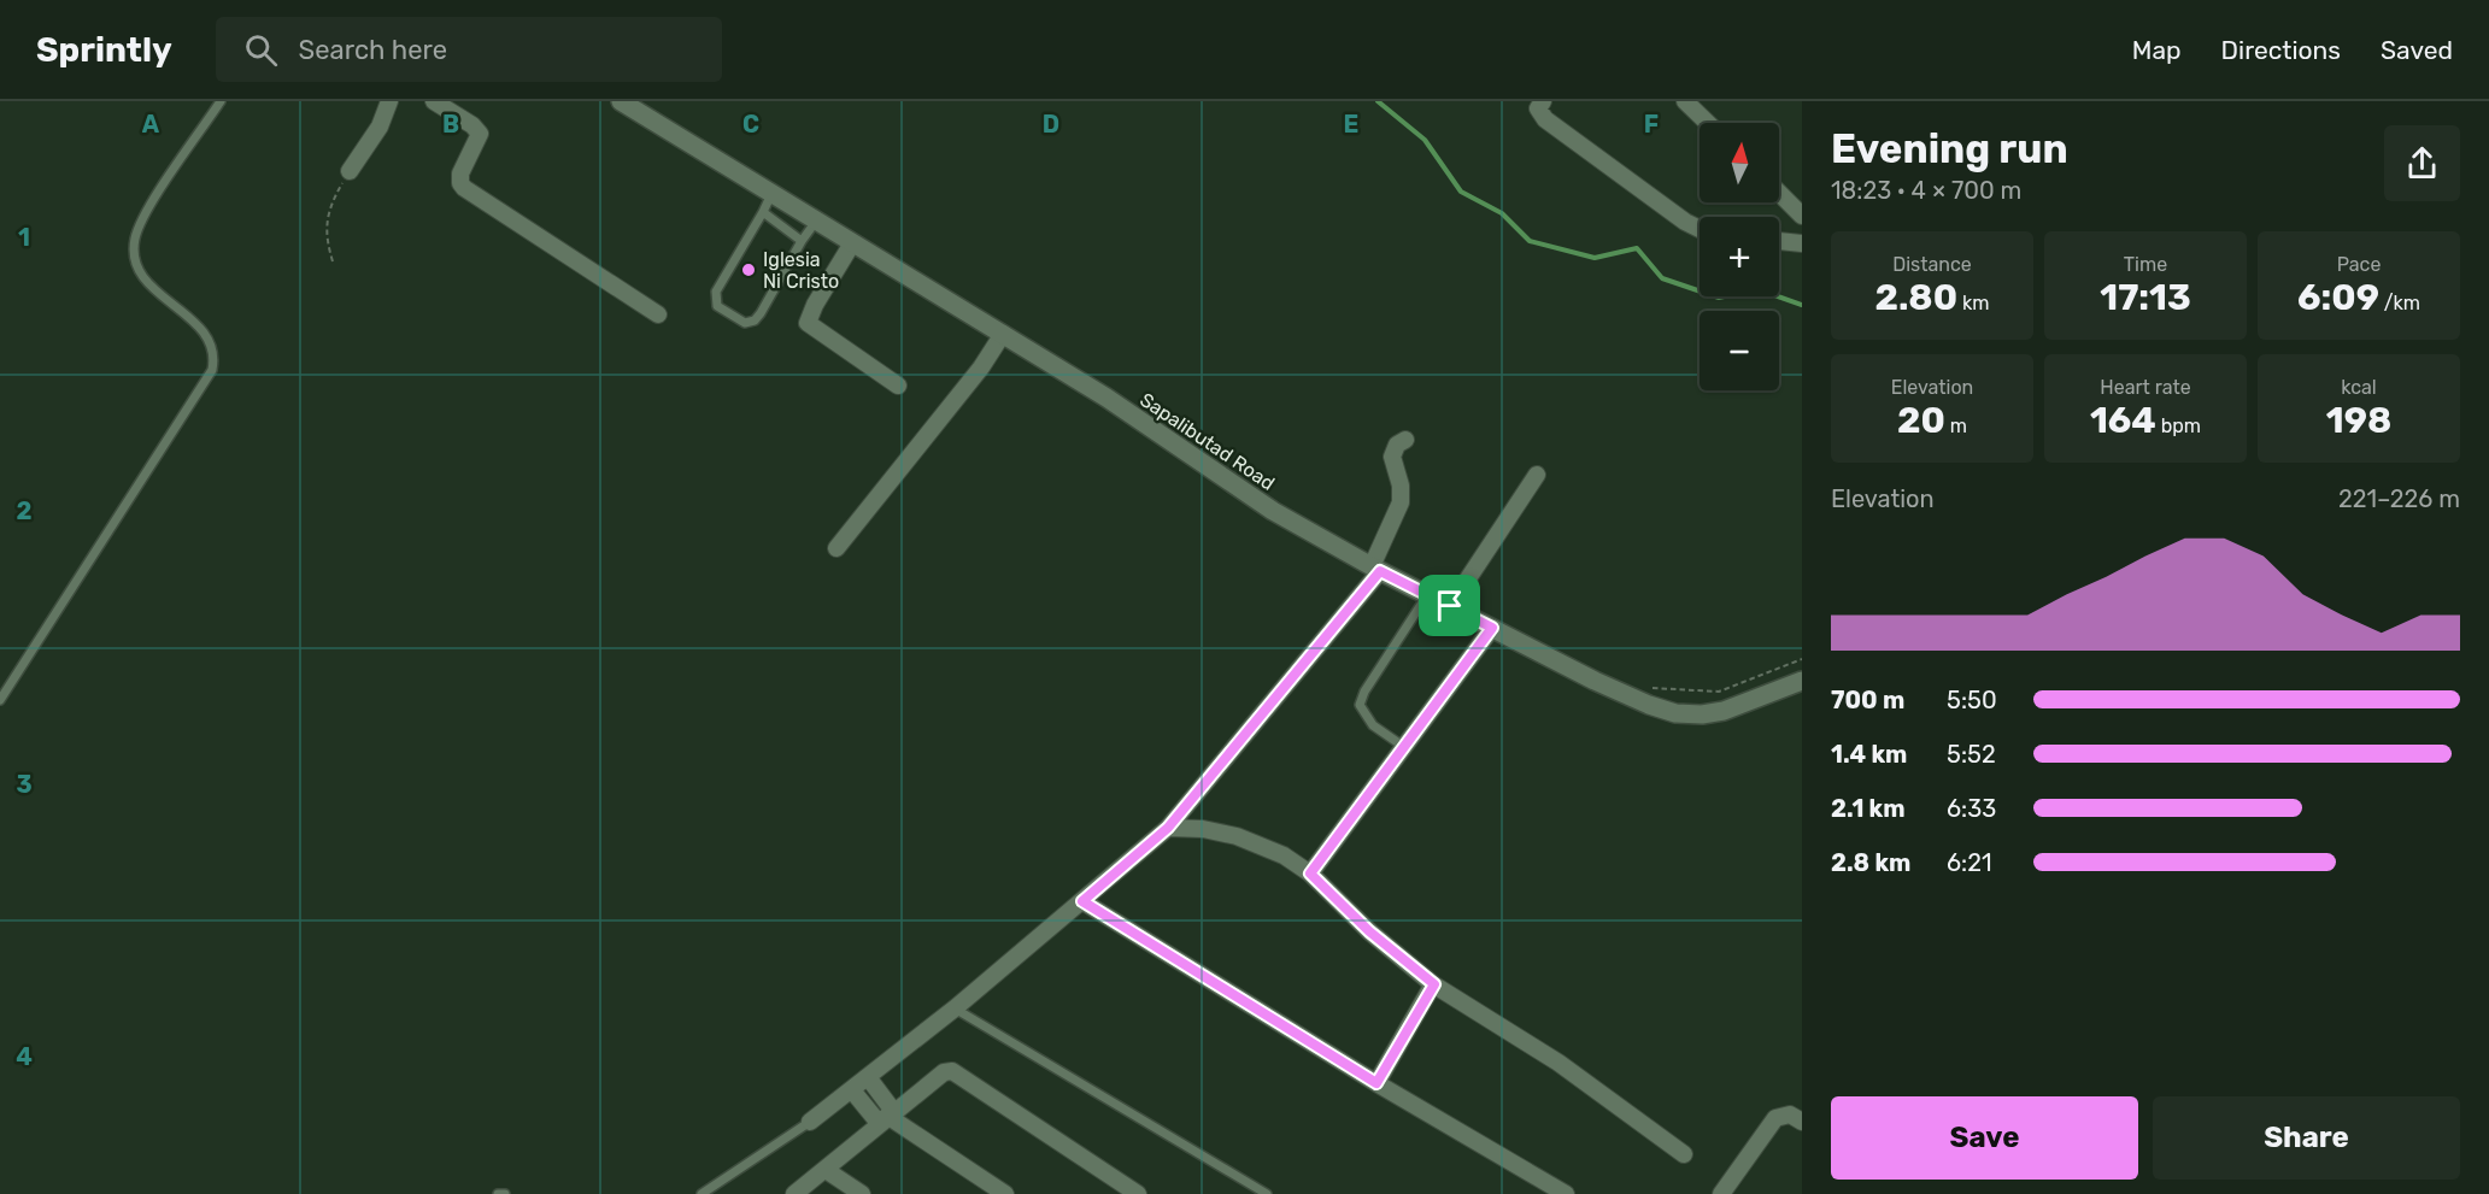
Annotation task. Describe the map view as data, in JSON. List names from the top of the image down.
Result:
{
  "streets": {
    "street": ["Sapalibutad Road"]
  },
  "places": ["Iglesia Ni Cristo"],
  "north": "top",
  "page": {
    "header": "Sprintly",
    "search": "Search here",
    "nav": ["Map", "Directions", "Saved"],
    "heading": ["Evening run", "18:23 · 4 × 700 m"],
    "map_buttons": ["+", "−"],
    "stats": [
      ["Distance", "2.80 km"],
      ["Time", "17:13"],
      ["Pace", "6:09 /km"],
      ["Elevation", "20 m"],
      ["Heart rate", "164 bpm"],
      ["kcal", "198"]
    ],
    "chart": ["Elevation", "221–226 m"],
    "list": [
      {
        "name": "700 m",
        "note": "5:50"
      },
      {
        "name": "1.4 km",
        "note": "5:52"
      },
      {
        "name": "2.1 km",
        "note": "6:33"
      },
      {
        "name": "2.8 km",
        "note": "6:21"
      }
    ],
    "buttons": ["Save", "Share"]
  },
  "grid": {
    "columns": [
      "A",
      "B",
      "C",
      "D",
      "E",
      "F"
    ],
    "rows": [
      "1",
      "2",
      "3",
      "4"
    ]
  }
}
